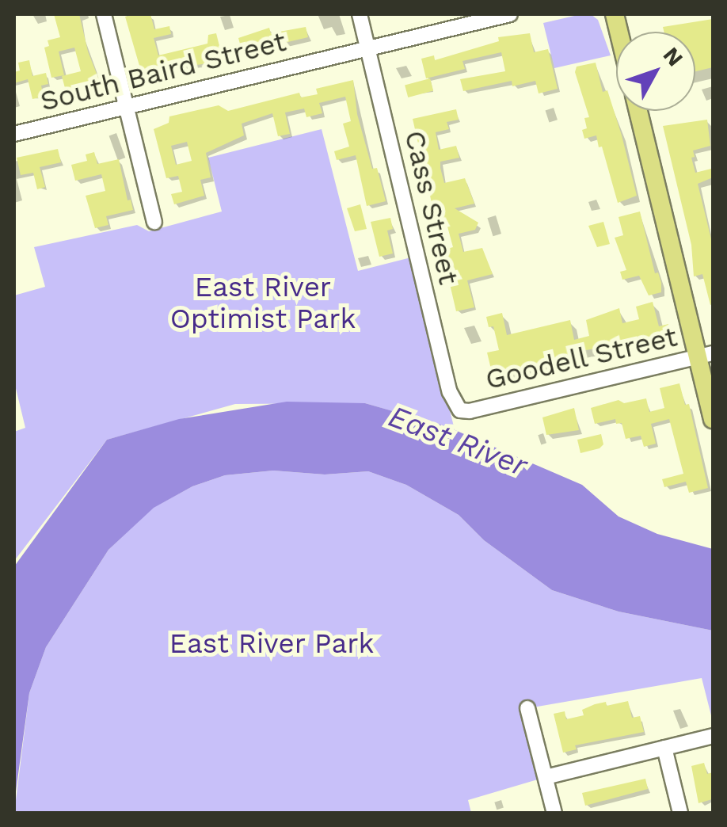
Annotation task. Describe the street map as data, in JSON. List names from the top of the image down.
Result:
{
  "streets": {
    "street": ["South Baird Street", "Cass Street", "Goodell Street"]
  },
  "crossings": [
    ["South Baird Street", "Cass Street"],
    ["Cass Street", "Goodell Street"]
  ],
  "water": ["East River"],
  "parks": ["East River Optimist Park", "East River Park"],
  "north": "top right"
}
